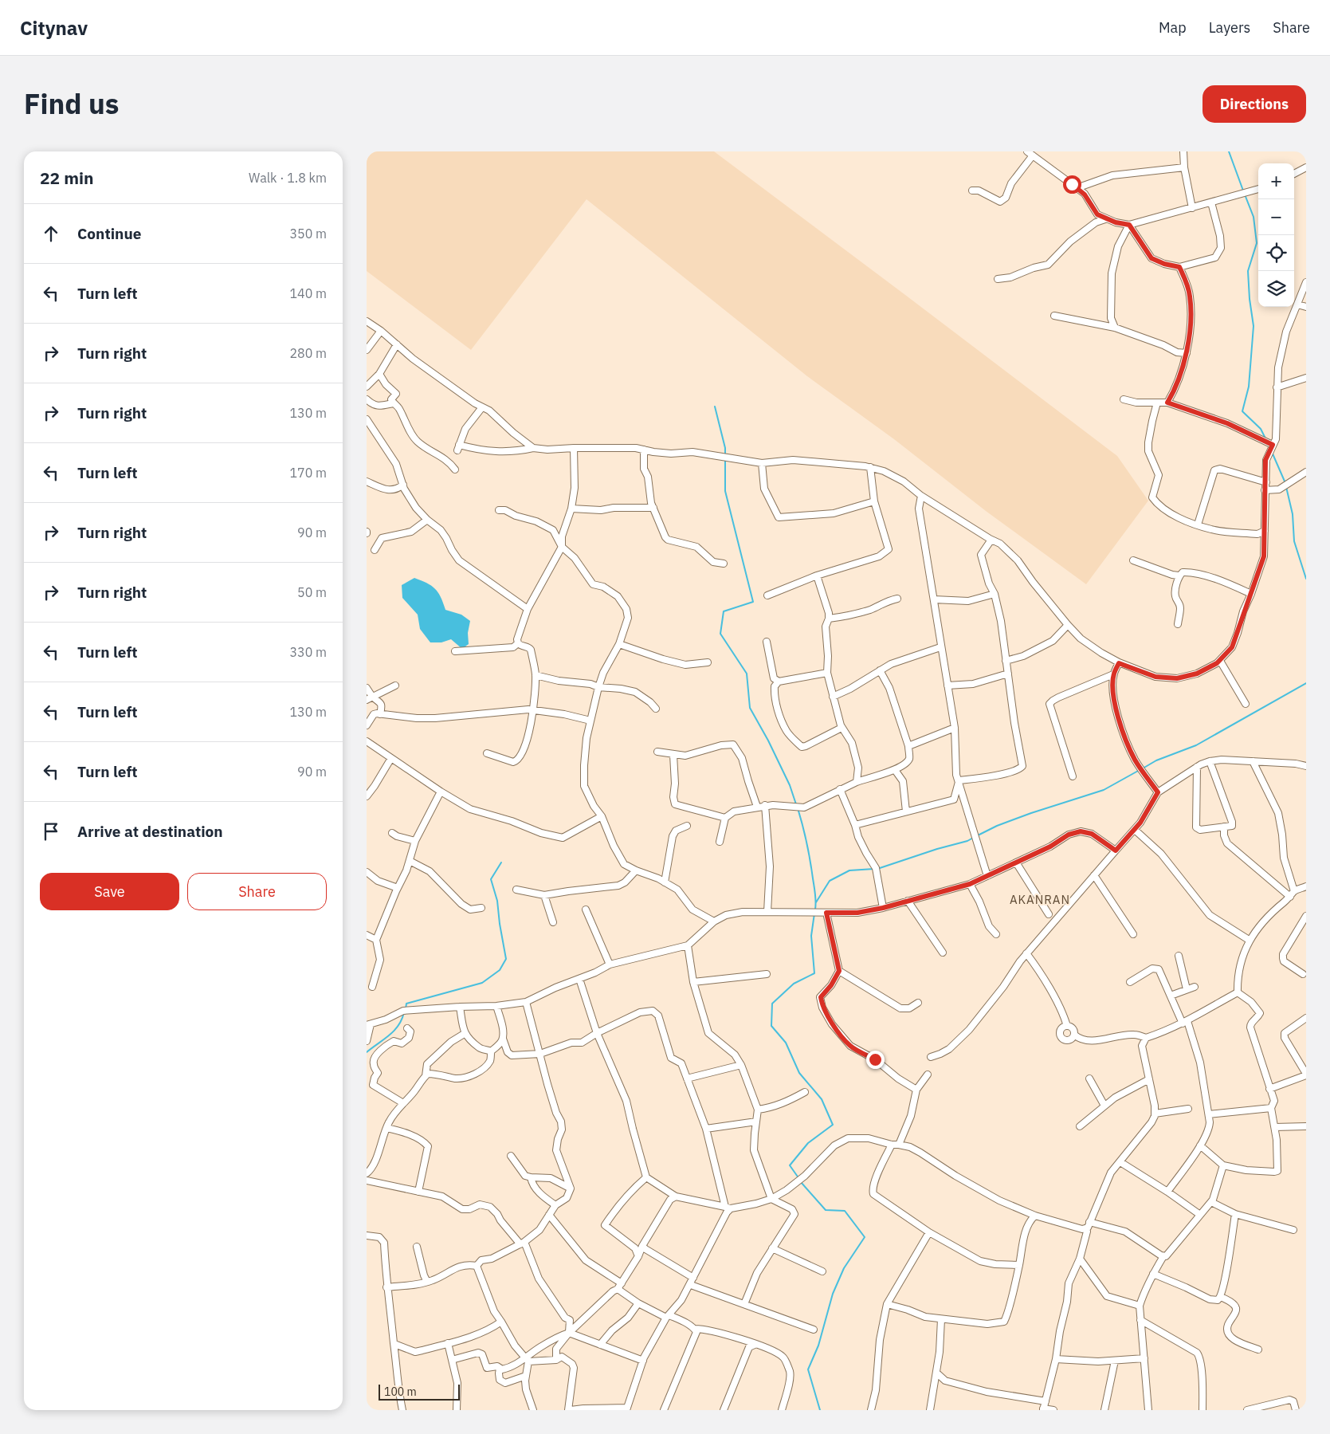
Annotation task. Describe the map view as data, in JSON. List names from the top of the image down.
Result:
{
  "districts": ["AKANRAN"],
  "scale_bar": "100 m",
  "page": {
    "header": "Citynav",
    "nav": ["Map", "Layers", "Share"],
    "title": "Find us",
    "buttons": [
      "Directions",
      ["Save", "Share"]
    ],
    "heading": ["22 min", "Walk · 1.8 km"],
    "map_buttons": ["+", "−"],
    "list": [
      ["Continue", "350 m"],
      ["Turn left", "140 m"],
      ["Turn right", "280 m"],
      ["Turn right", "130 m"],
      ["Turn left", "170 m"],
      ["Turn right", "90 m"],
      ["Turn right", "50 m"],
      ["Turn left", "330 m"],
      ["Turn left", "130 m"],
      ["Turn left", "90 m"],
      "Arrive at destination"
    ],
    "scale": "100 m"
  }
}
